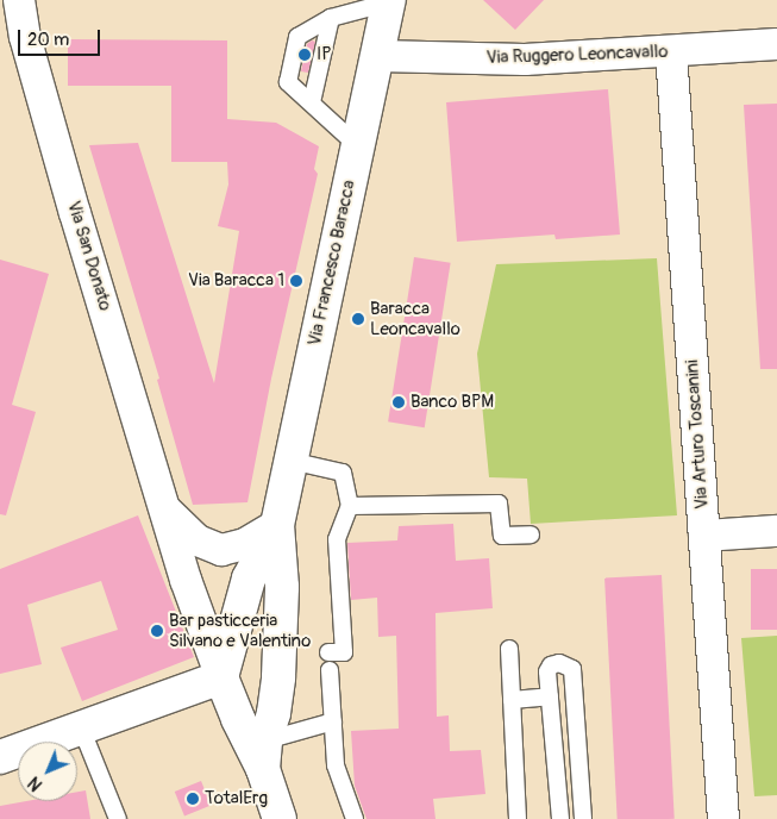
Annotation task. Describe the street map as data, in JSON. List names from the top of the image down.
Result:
{
  "streets": {
    "main road": ["Via Francesco Baracca"],
    "street": ["Via Ruggero Leoncavallo", "Via San Donato", "Via Arturo Toscanini"]
  },
  "crossings": [
    ["Via Ruggero Leoncavallo", "Via Francesco Baracca"],
    ["Via Ruggero Leoncavallo", "Via Arturo Toscanini"]
  ],
  "places": [
    "IP",
    "Via Baracca 1",
    "Baracca Leoncavallo",
    "Banco BPM",
    "Bar pasticceria Silvano e Valentino",
    "TotalErg"
  ],
  "scale_bar": "20 m",
  "north": "bottom left"
}
